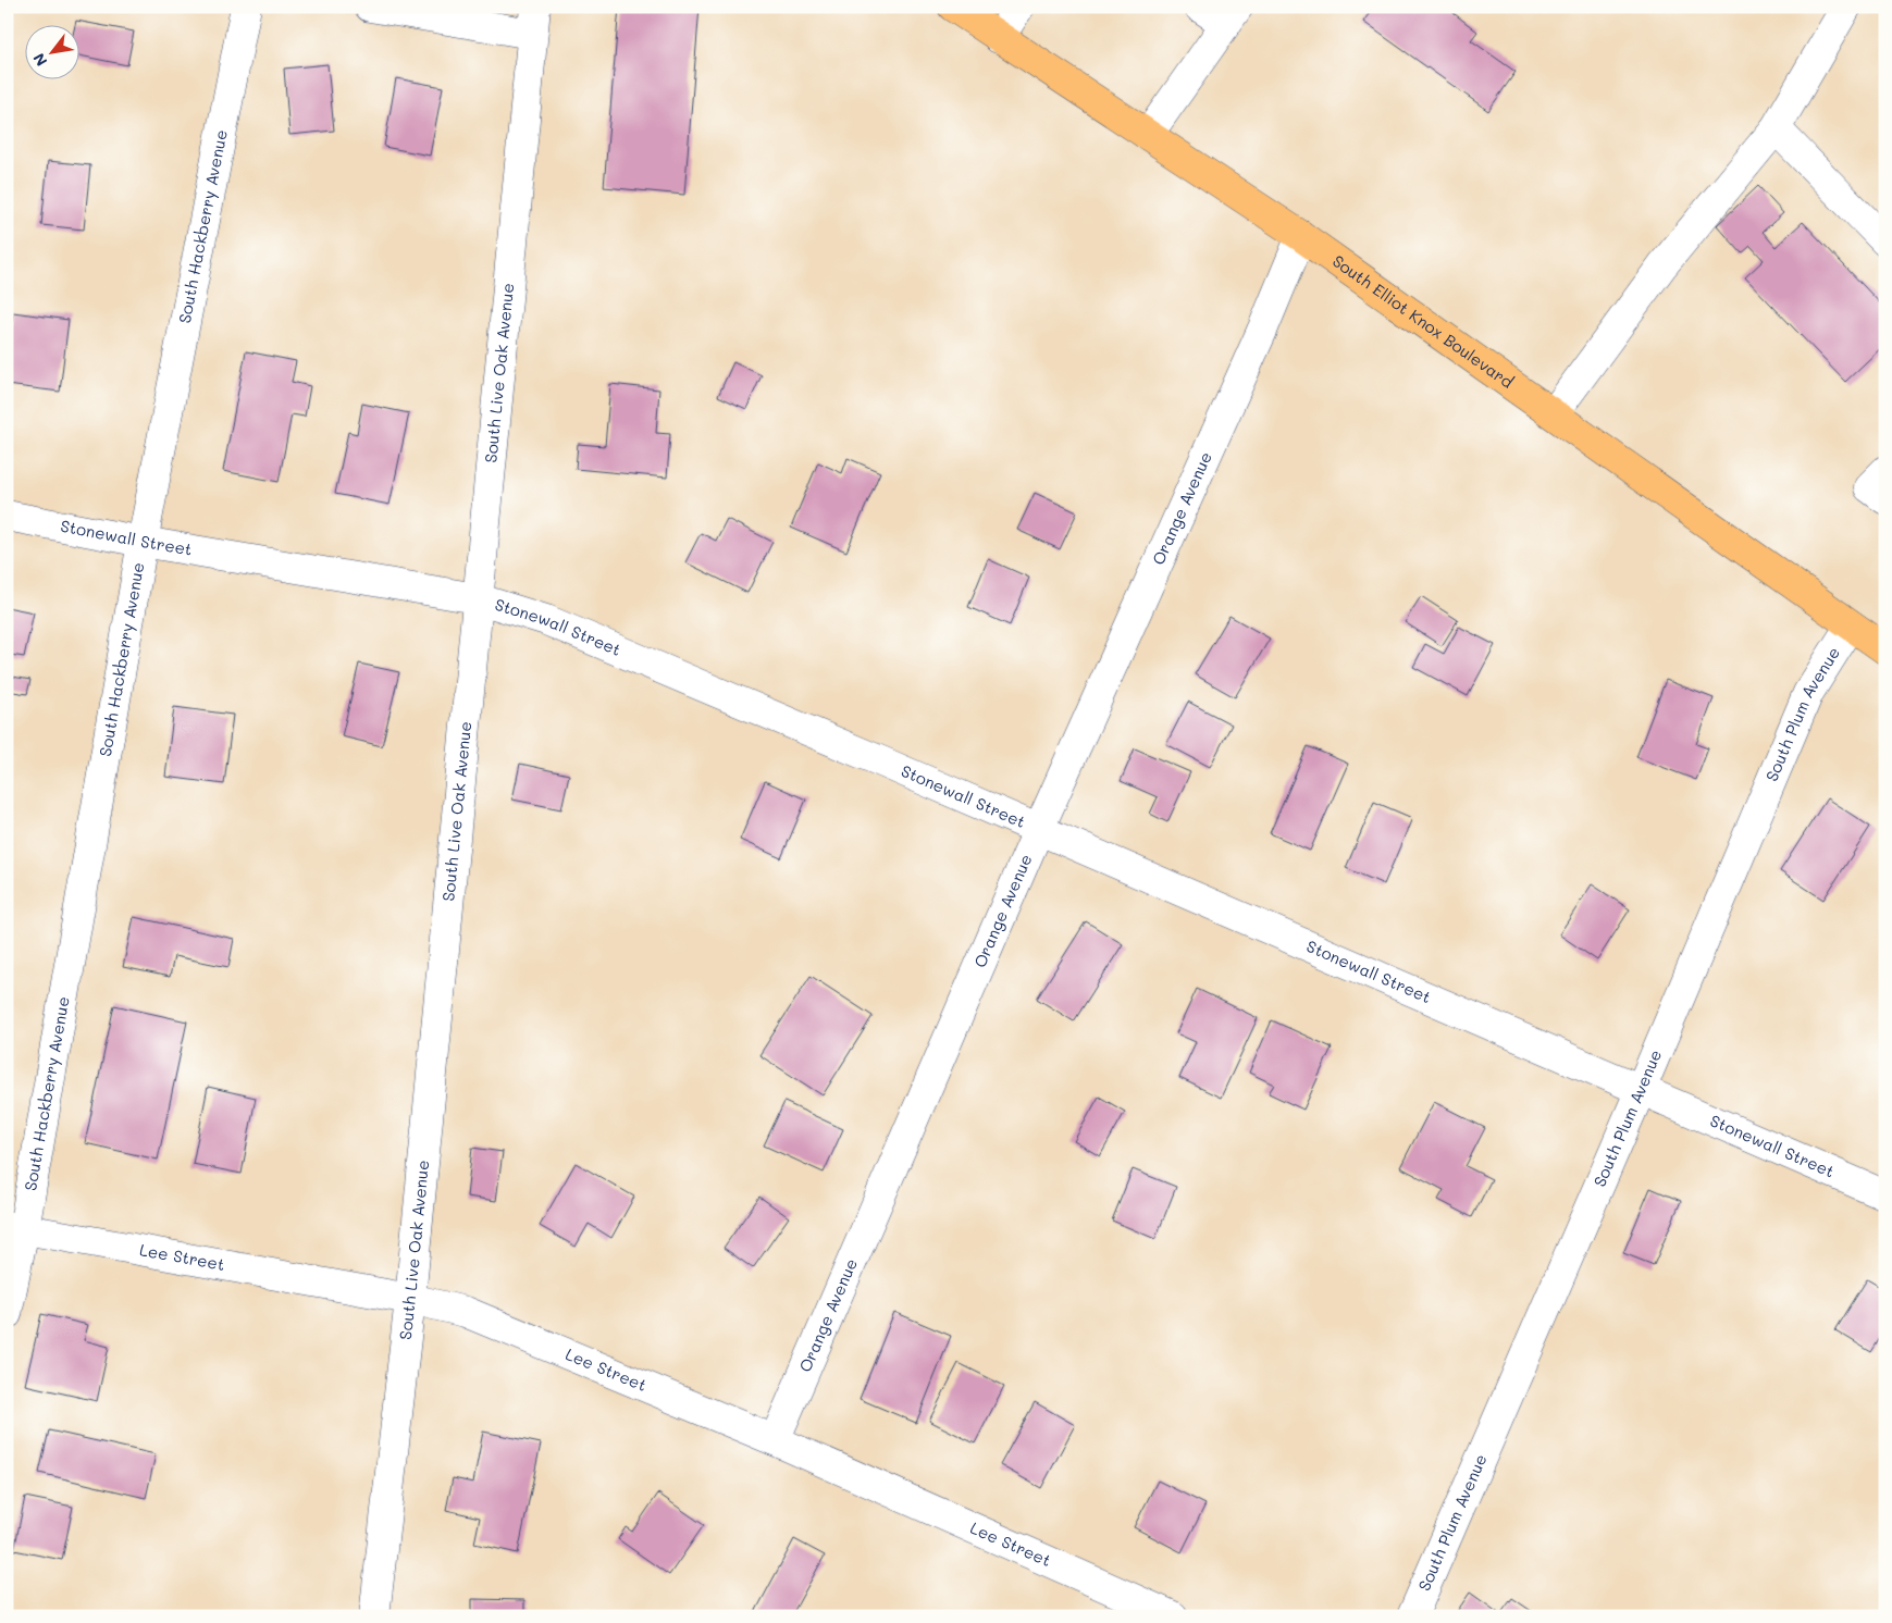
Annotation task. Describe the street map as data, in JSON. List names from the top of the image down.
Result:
{
  "streets": {
    "main road": ["South Elliot Knox Boulevard"],
    "street": [
      "South Hackberry Avenue",
      "South Live Oak Avenue",
      "Orange Avenue",
      "Stonewall Street",
      "South Plum Avenue",
      "Lee Street"
    ]
  },
  "crossings": [
    ["South Hackberry Avenue", "Stonewall Street"],
    ["South Hackberry Avenue", "Lee Street"],
    ["South Elliot Knox Boulevard", "Orange Avenue"],
    ["South Elliot Knox Boulevard", "South Plum Avenue"],
    ["South Live Oak Avenue", "Stonewall Street"],
    ["South Live Oak Avenue", "Lee Street"],
    ["Orange Avenue", "Stonewall Street"],
    ["Orange Avenue", "Lee Street"],
    ["Stonewall Street", "South Plum Avenue"]
  ],
  "north": "bottom left"
}
